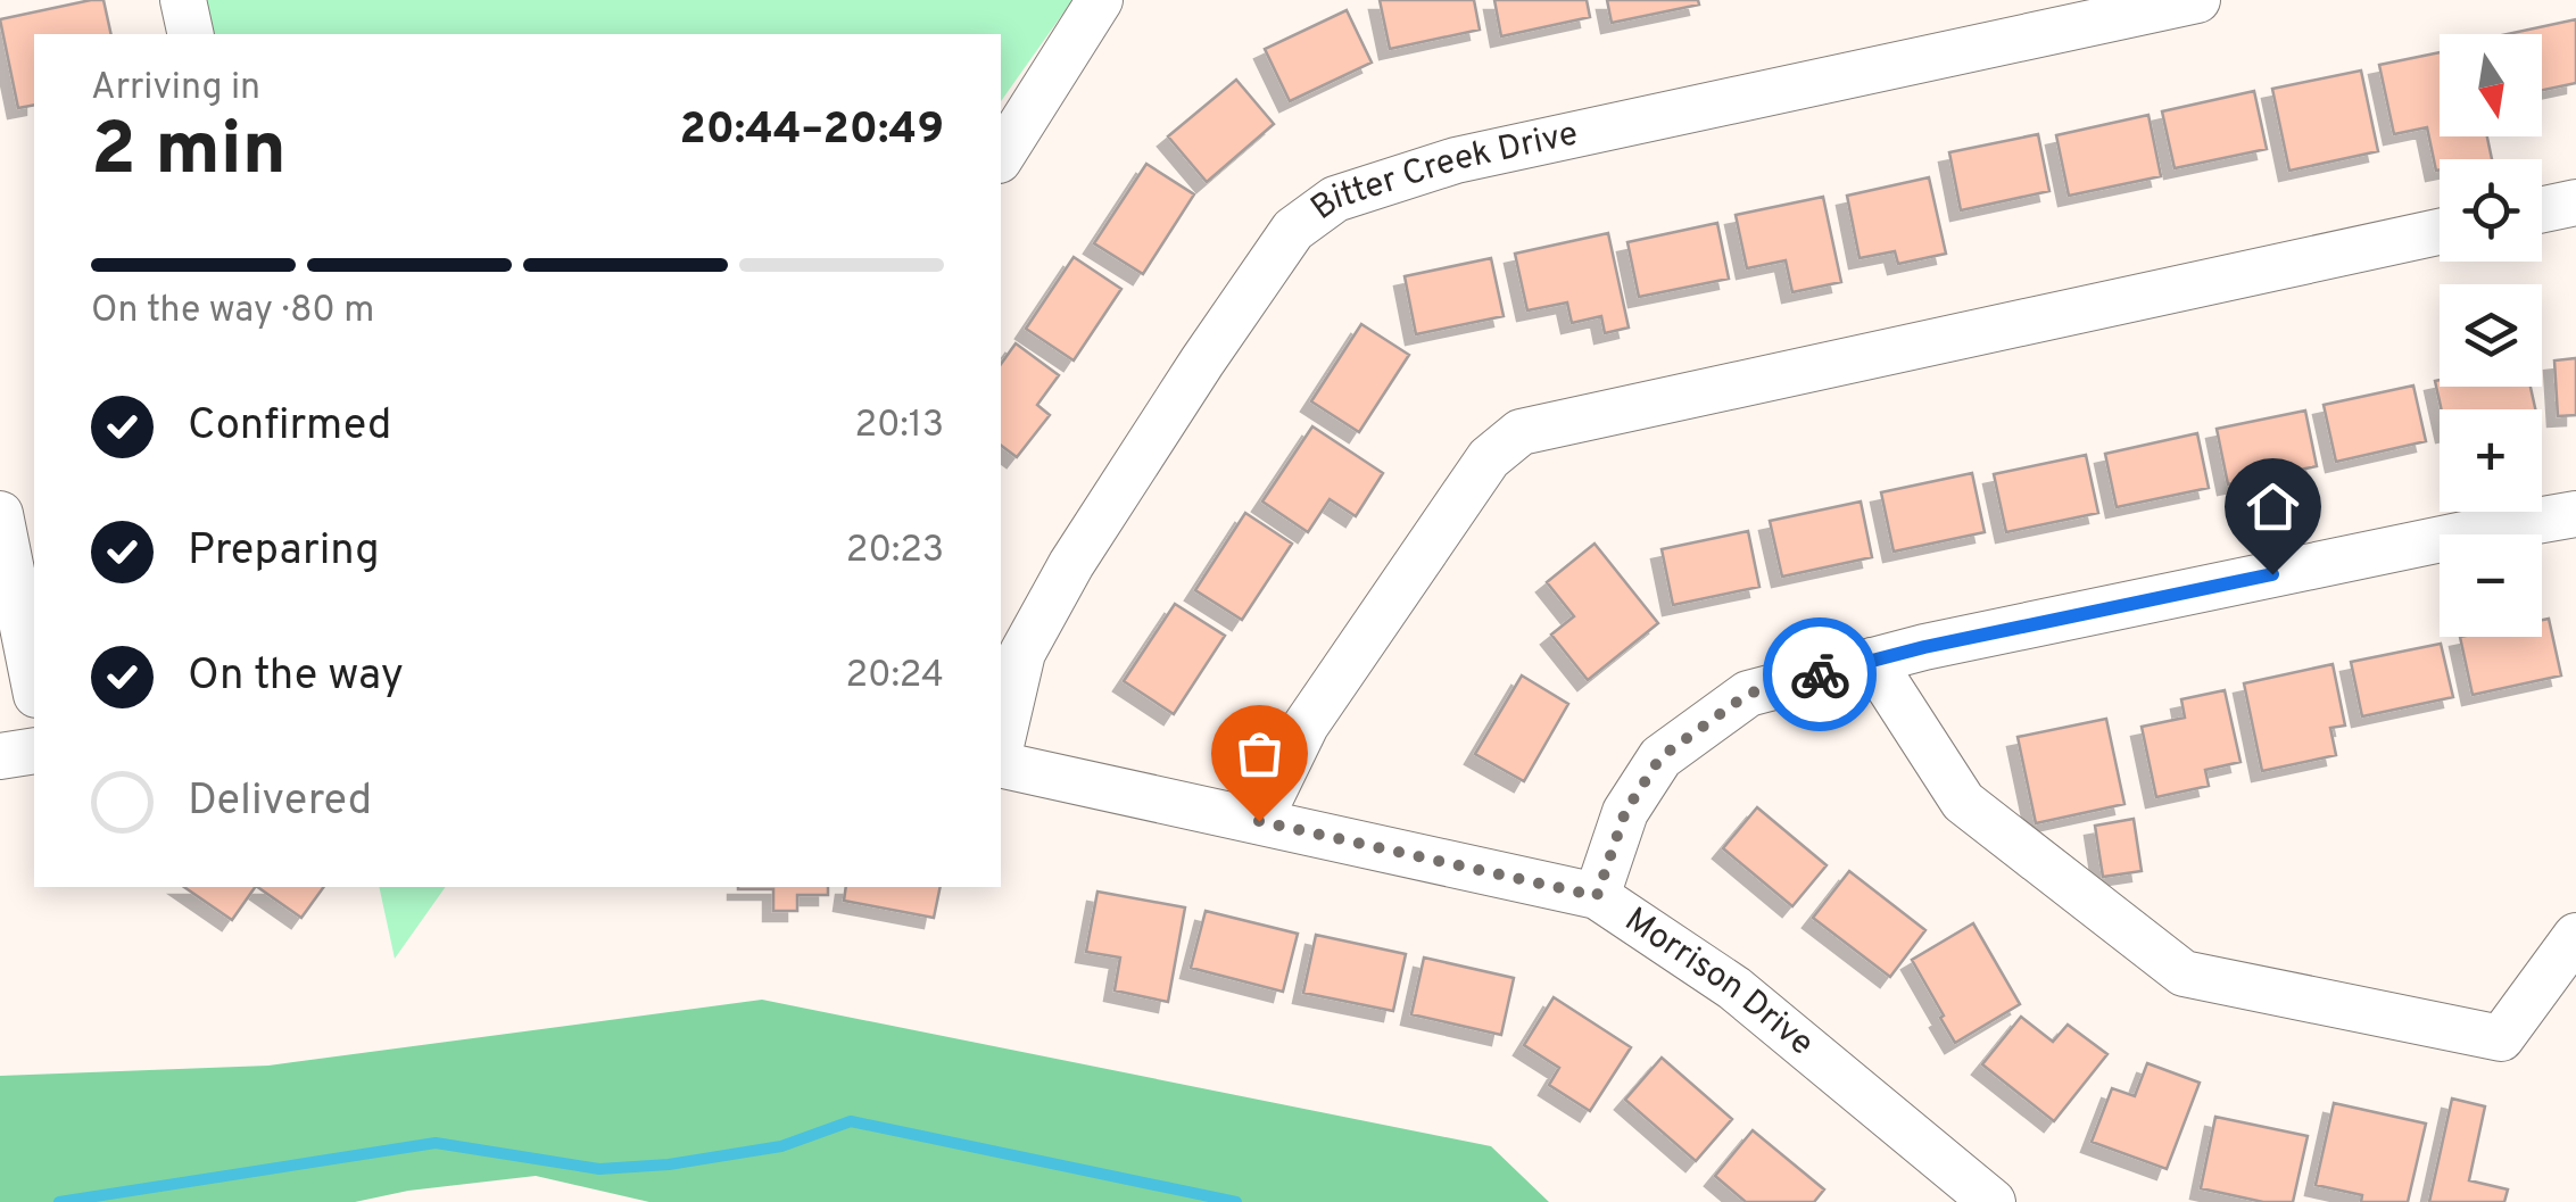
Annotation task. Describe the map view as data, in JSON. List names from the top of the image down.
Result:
{
  "streets": {
    "street": ["Bitter Creek Drive", "Morrison Drive"]
  },
  "north": "bottom",
  "page": {
    "map_buttons": ["+", "−"],
    "heading": ["2 min", "Arriving in", "20:44–20:49"],
    "bar": "On the way · 80 m",
    "list": [
      ["Confirmed", "20:13"],
      ["Preparing", "20:23"],
      ["On the way", "20:24"],
      "Delivered"
    ]
  }
}
